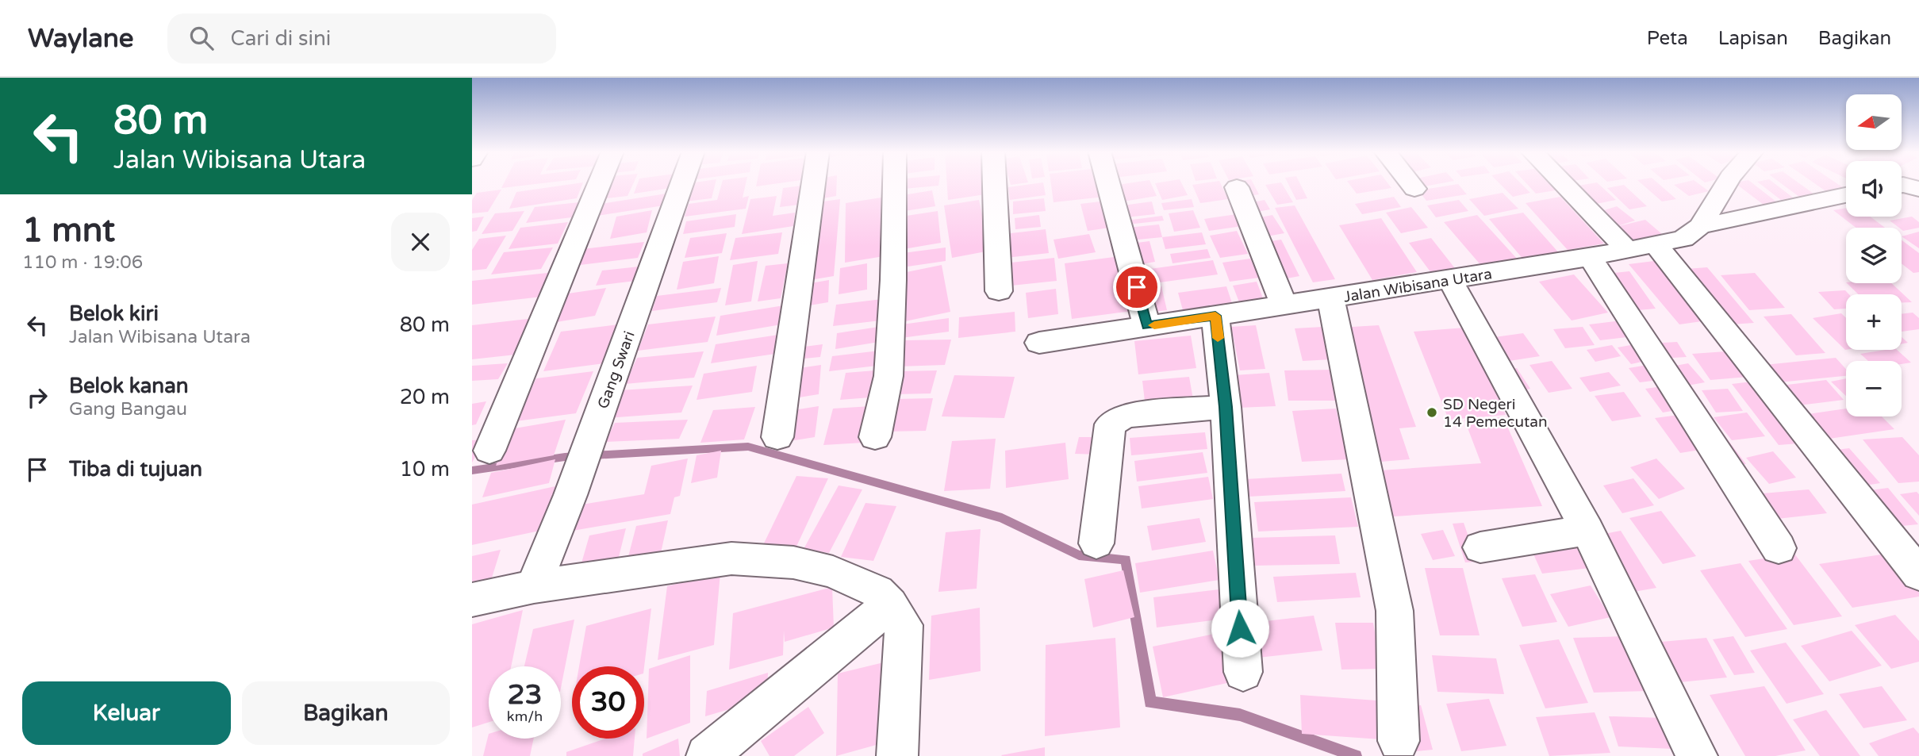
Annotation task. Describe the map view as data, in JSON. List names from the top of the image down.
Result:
{
  "streets": {
    "street": ["Jalan Wibisana Utara", "Gang Swari"]
  },
  "places": ["SD Negeri 14 Pemecutan"],
  "north": "left",
  "page": {
    "header": "Waylane",
    "search": "Cari di sini",
    "nav": ["Peta", "Lapisan", "Bagikan"],
    "turn": ["80 m", "Jalan Wibisana Utara"],
    "map_buttons": ["+", "−"],
    "heading": ["1 mnt", "110 m · 19:06"],
    "list": [
      {
        "name": "Belok kiri",
        "note": "Jalan Wibisana Utara",
        "value": "80 m"
      },
      {
        "name": "Belok kanan",
        "note": "Gang Bangau",
        "value": "20 m"
      },
      {
        "name": "Tiba di tujuan",
        "value": "10 m"
      }
    ],
    "speed": "23 km/h",
    "limit": "30",
    "buttons": ["Keluar", "Bagikan"]
  }
}
